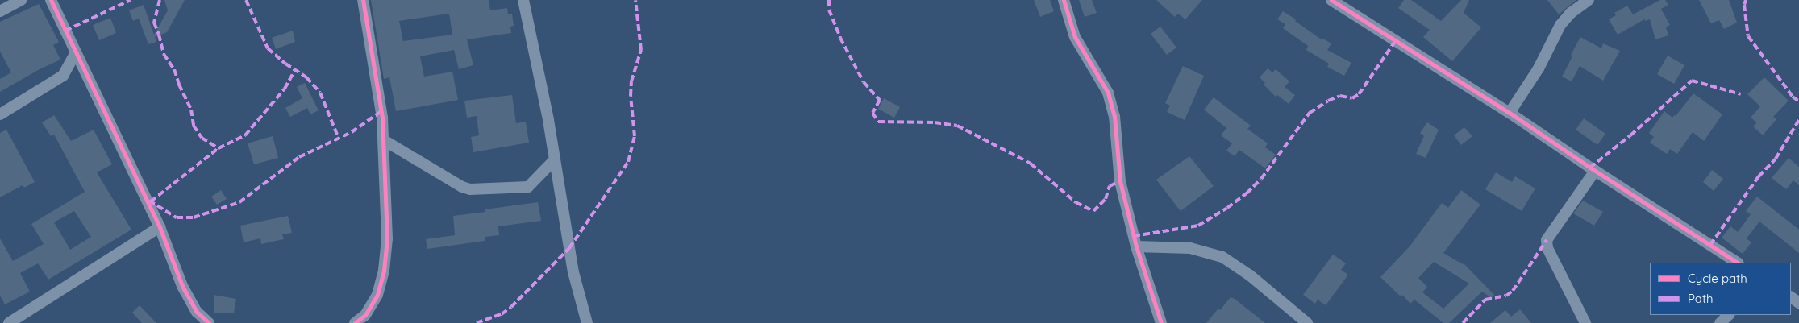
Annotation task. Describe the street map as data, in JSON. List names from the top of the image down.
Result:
{
  "legend": ["Cycle path", "Path"]
}
